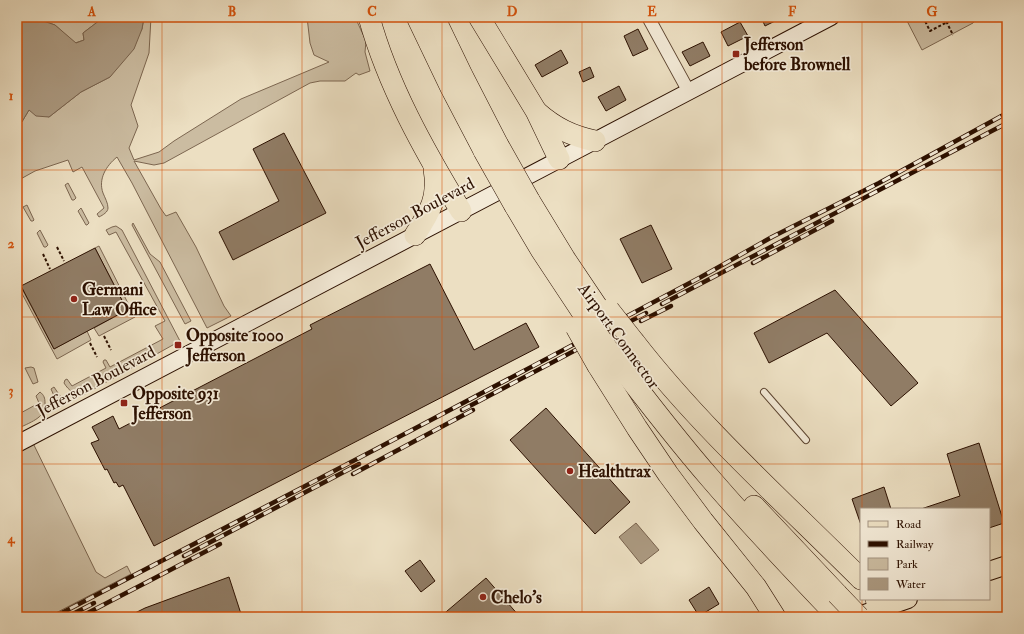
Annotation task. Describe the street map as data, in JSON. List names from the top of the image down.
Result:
{
  "streets": {
    "highway": ["Airport Connector"],
    "main road": ["Jefferson Boulevard"]
  },
  "places": {
    "transit": ["Jefferson before Brownell", "Opposite 1000 Jefferson", "Opposite 931 Jefferson"],
    "other": ["Germani Law Office", "Healthtrax", "Chelo's"]
  },
  "legend": [
    "Road",
    "Railway",
    "Park",
    "Water"
  ],
  "grid": {
    "columns": [
      "A",
      "B",
      "C",
      "D",
      "E",
      "F",
      "G"
    ],
    "rows": [
      "1",
      "2",
      "3",
      "4"
    ]
  }
}
